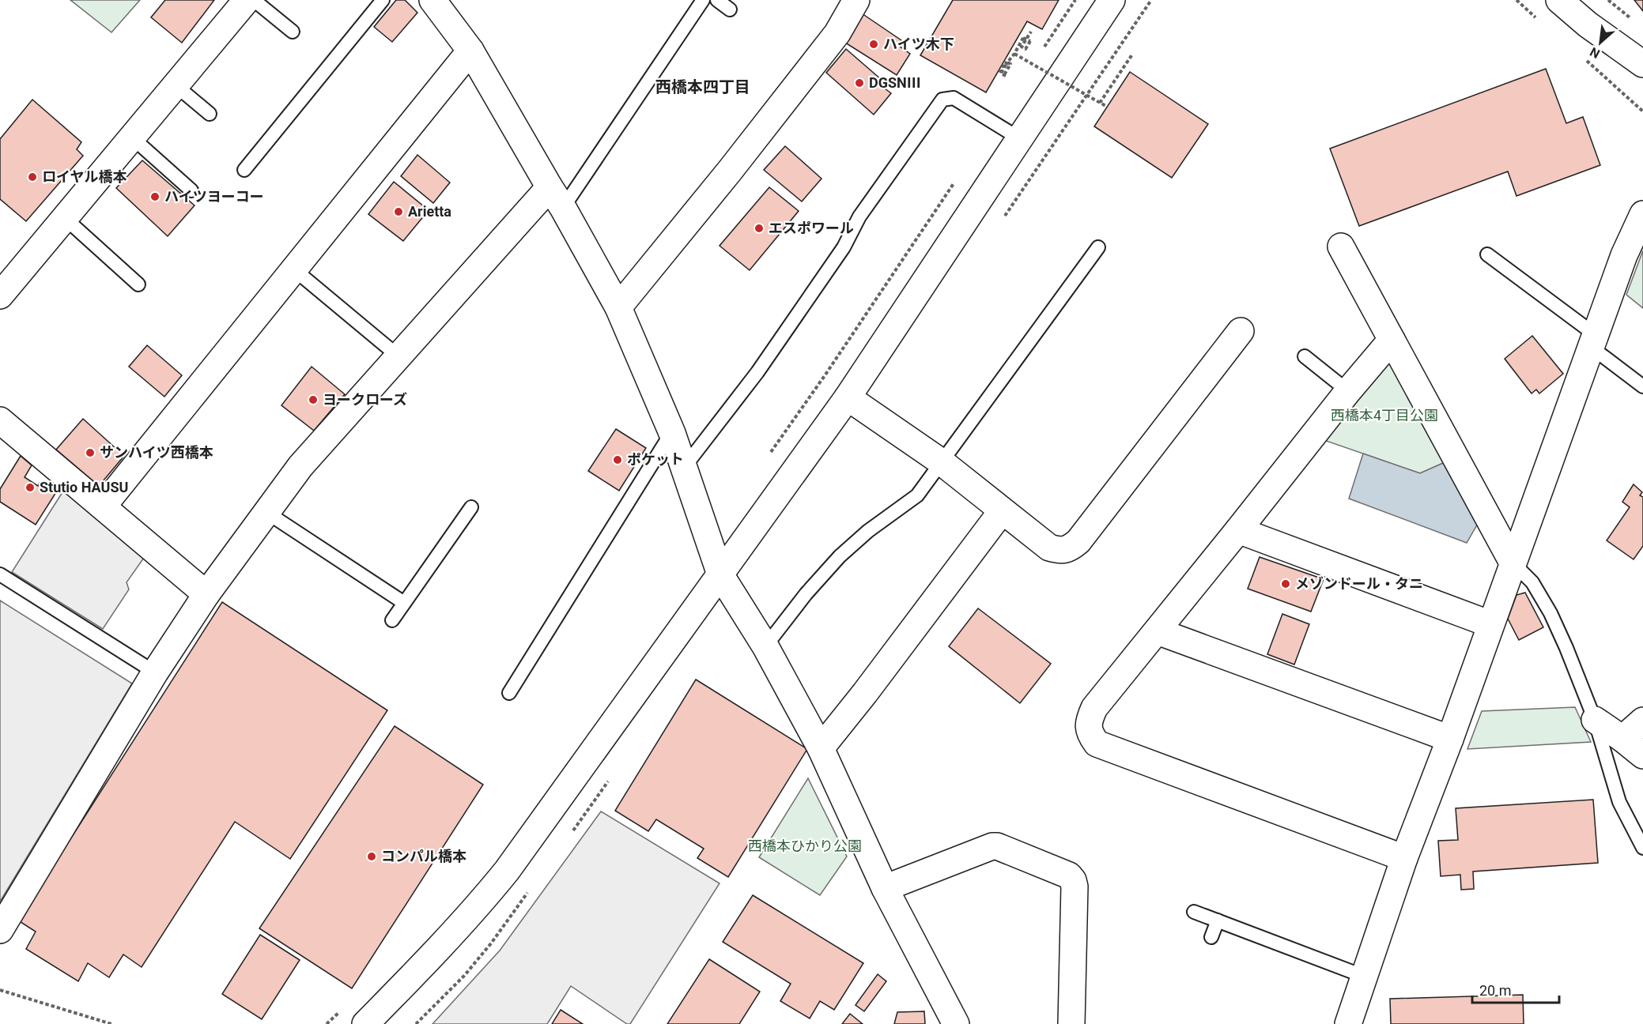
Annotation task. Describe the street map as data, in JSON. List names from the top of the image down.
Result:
{
  "districts": ["西橋本四丁目"],
  "parks": ["西橋本4丁目公園", "西橋本ひかり公園"],
  "places": [
    "ハイツ木下",
    "DGSNⅢ",
    "ロイヤル橋本",
    "ハイツヨーコー",
    "Arietta",
    "エスポワール",
    "ヨークローズ",
    "サンハイツ西橋本",
    "ポケット",
    "Stutio HAUSU",
    "メゾンドール・タニ",
    "コンパル橋本"
  ],
  "scale_bar": "20 m",
  "north": "bottom left"
}
